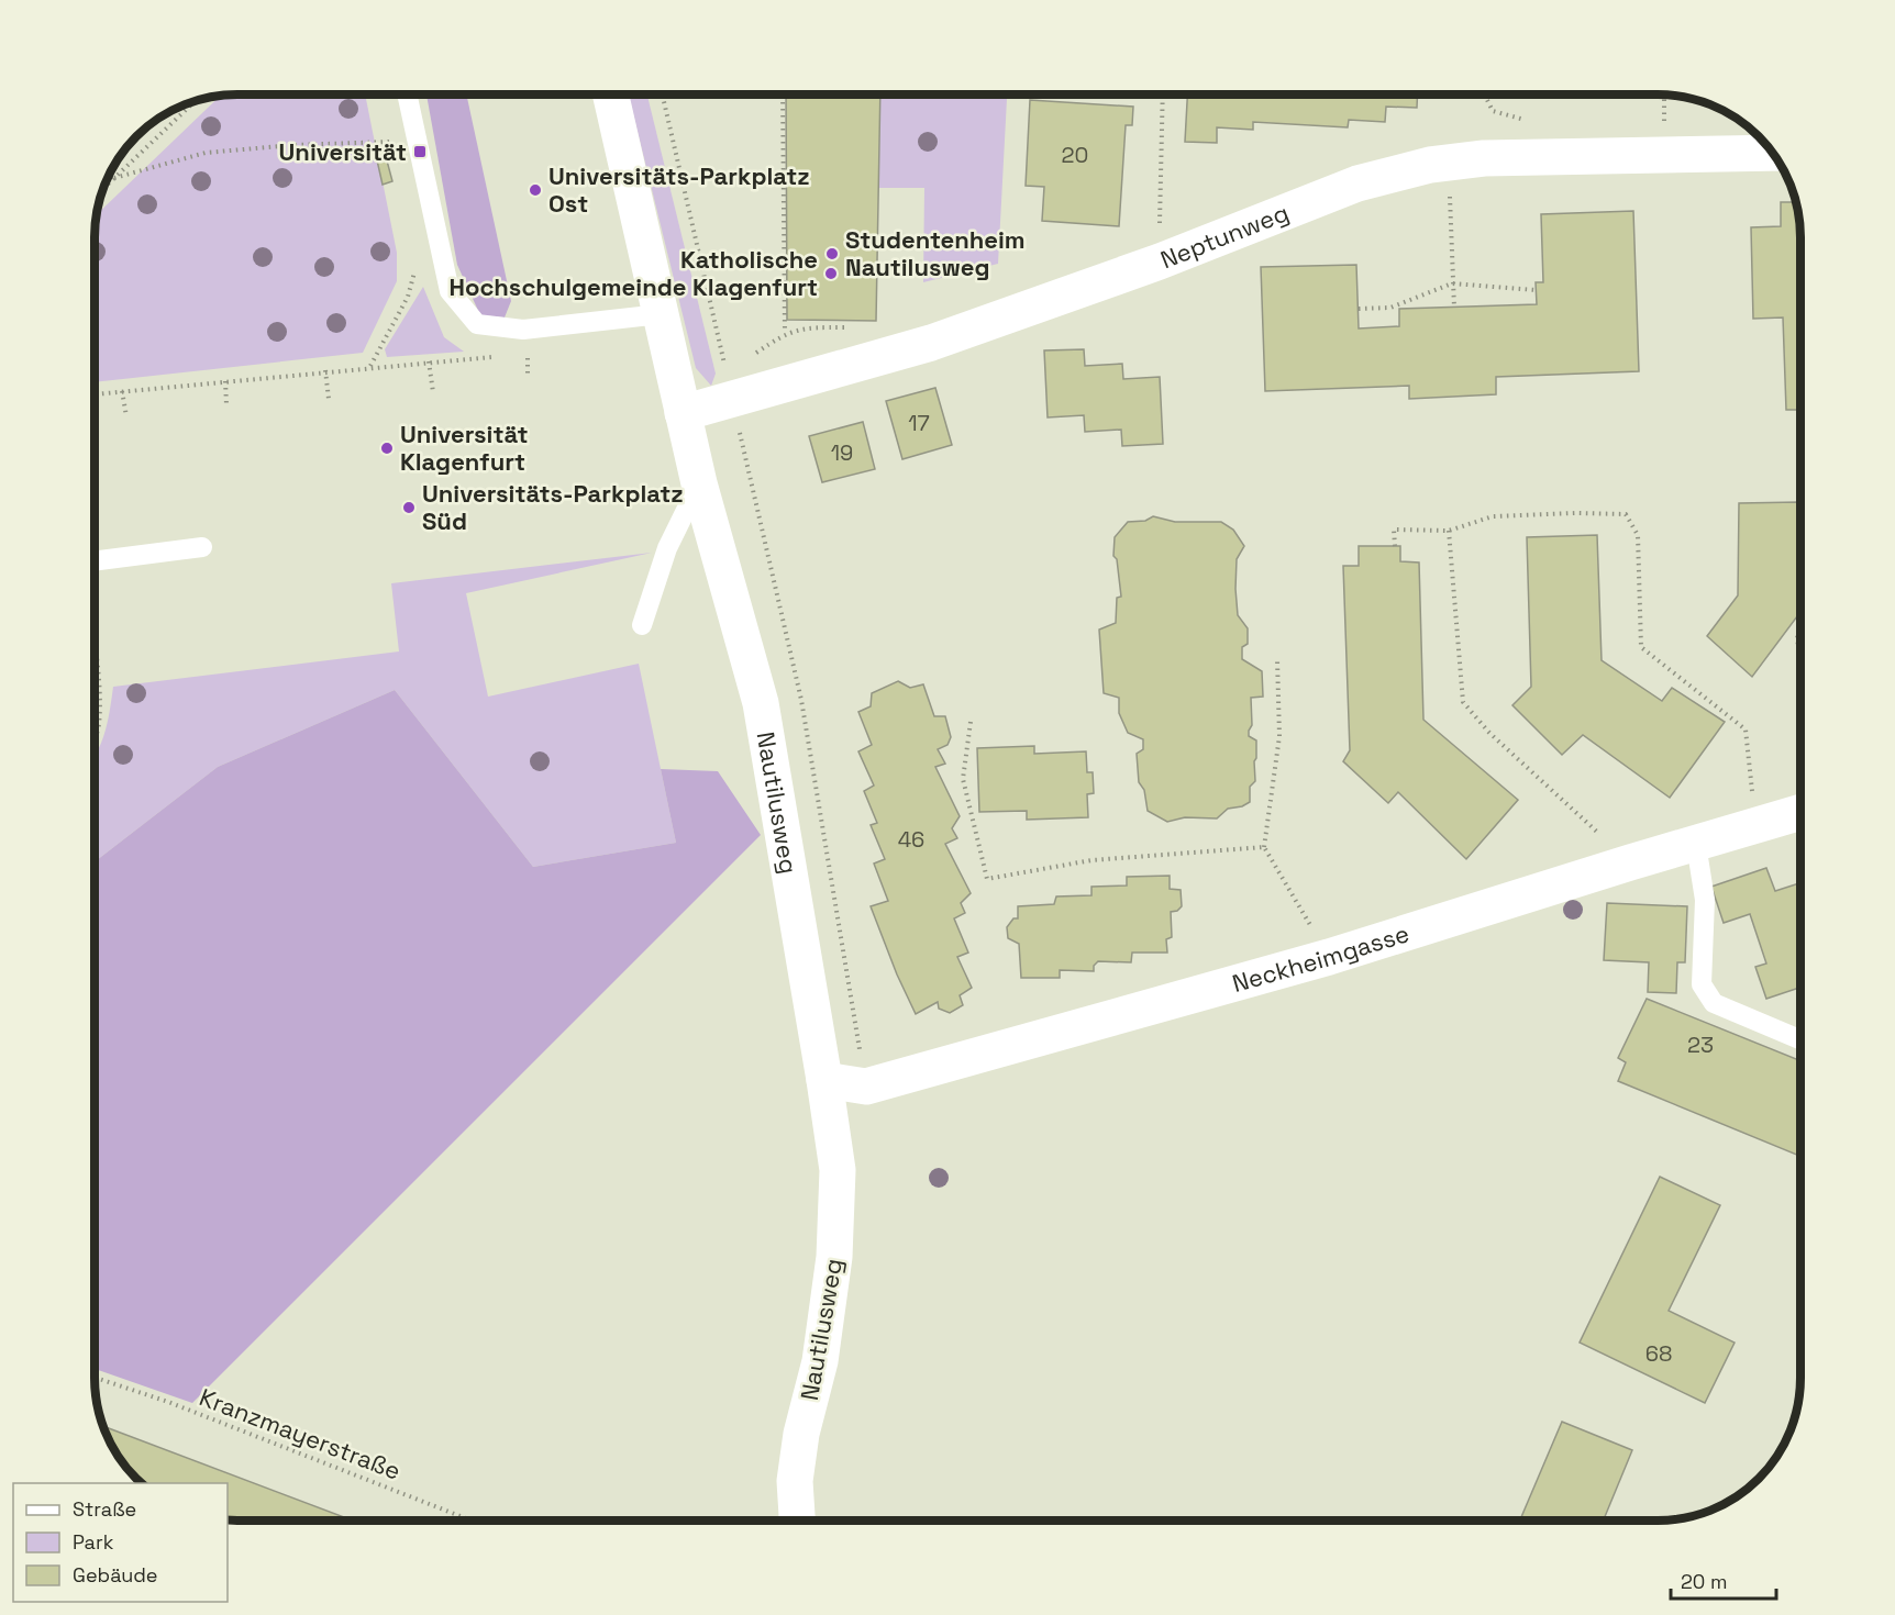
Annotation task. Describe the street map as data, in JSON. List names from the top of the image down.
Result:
{
  "streets": {
    "street": ["Neptunweg", "Nautilusweg", "Neckheimgasse"],
    "path": ["Kranzmayerstraße"]
  },
  "crossings": [
    ["Neptunweg", "Nautilusweg"],
    ["Nautilusweg", "Neckheimgasse"]
  ],
  "places": {
    "transit": ["Universität"],
    "other": [
      "Universitäts-Parkplatz Ost",
      "Studentenheim Nautilusweg",
      "Katholische Hochschulgemeinde Klagenfurt",
      "Universität Klagenfurt",
      "Universitäts-Parkplatz Süd"
    ]
  },
  "house_numbers": [
    "20",
    "17",
    "19",
    "46",
    "23",
    "68"
  ],
  "legend": ["Straße", "Park", "Gebäude"],
  "scale_bar": "20 m"
}
